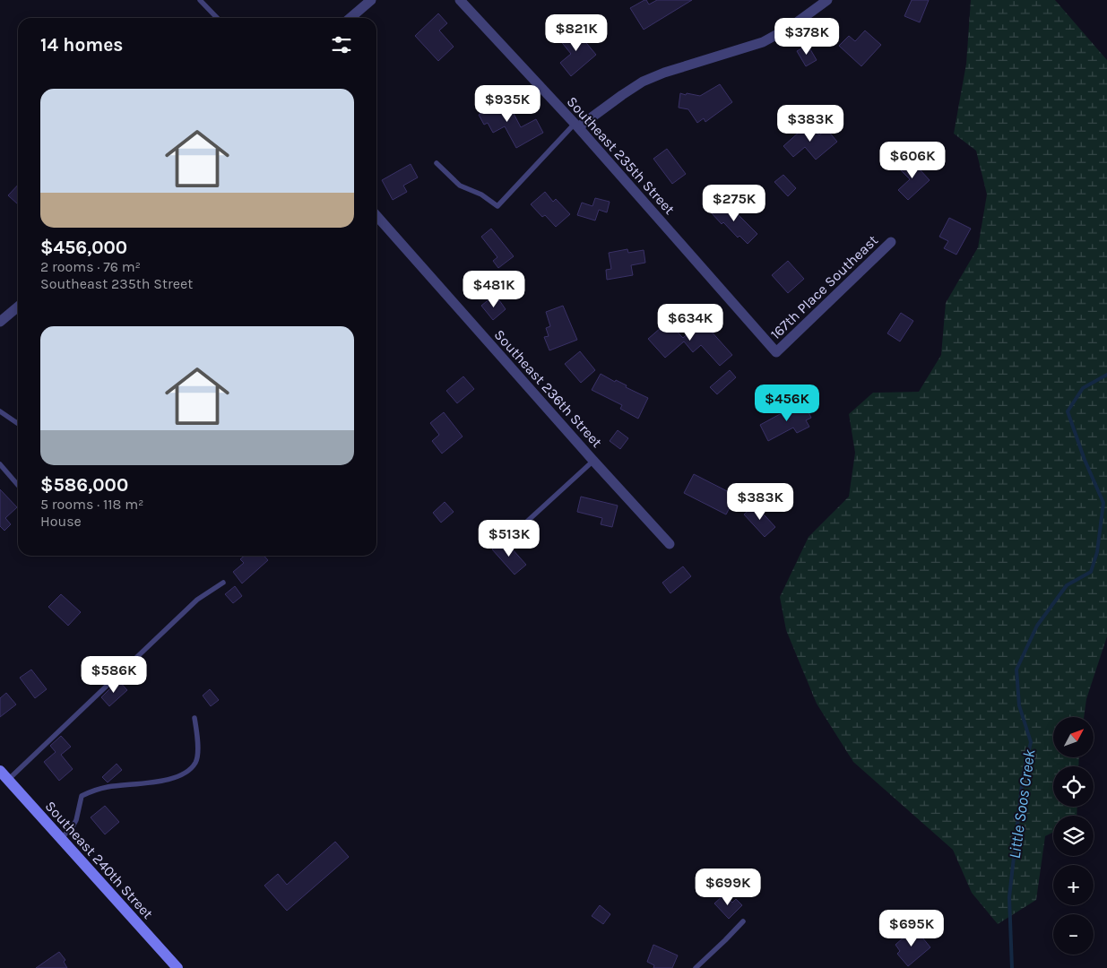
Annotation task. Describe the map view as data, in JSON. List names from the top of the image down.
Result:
{
  "streets": {
    "main road": ["Southeast 240th Street"],
    "street": ["Southeast 235th Street", "167th Place Southeast", "Southeast 236th Street"]
  },
  "crossings": [
    ["Southeast 235th Street", "167th Place Southeast"]
  ],
  "water": ["Little Soos Creek"],
  "north": "top right",
  "page": {
    "price": [
      "$821K",
      "$378K",
      "$935K",
      "$383K",
      "$606K",
      "$275K",
      "$481K",
      "$634K",
      "$456K",
      "$383K",
      "$513K",
      "$586K",
      "$699K",
      "$695K"
    ],
    "heading": "14 homes",
    "list": [
      {
        "name": "$456,000",
        "note": "2 rooms · 76 m² · Southeast 235th Street"
      },
      {
        "name": "$586,000",
        "note": "5 rooms · 118 m² · House"
      }
    ],
    "map_buttons": ["+", "−"]
  }
}
